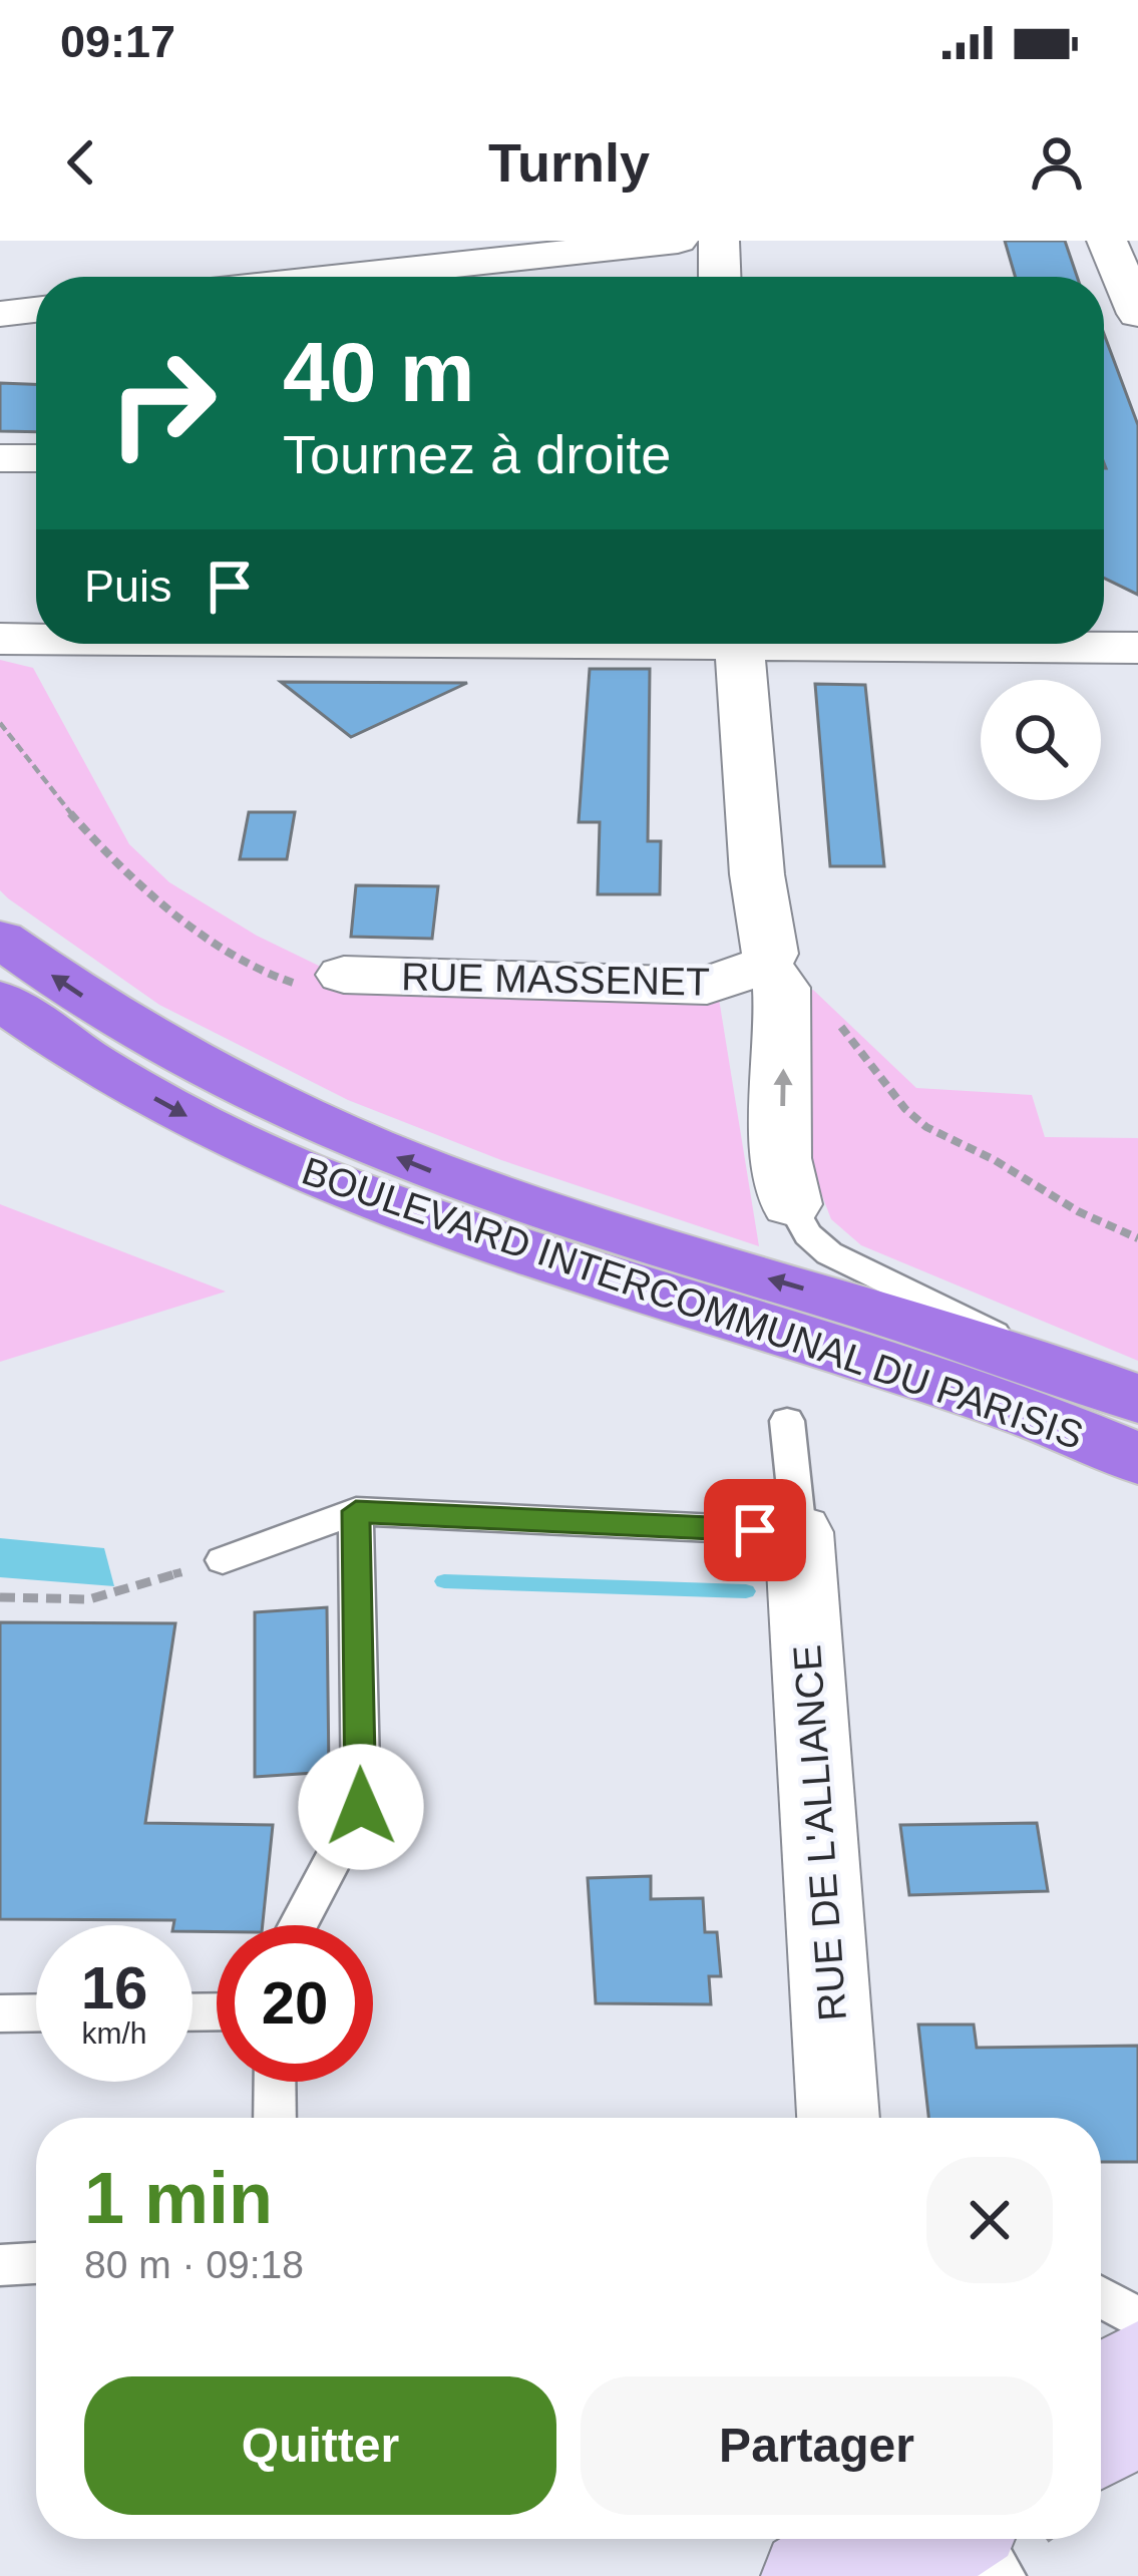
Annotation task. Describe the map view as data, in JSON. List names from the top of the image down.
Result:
{
  "streets": {
    "highway": ["BOULEVARD INTERCOMMUNAL DU PARISIS"],
    "street": ["RUE MASSENET", "RUE DE L'ALLIANCE"]
  },
  "page": {
    "status": "09:17",
    "header": "Turnly",
    "turn": ["40 m", "Tournez à droite"],
    "then": "Puis",
    "speed": "16 km/h",
    "limit": "20",
    "heading": ["1 min", "80 m · 09:18"],
    "buttons": ["Quitter", "Partager"]
  }
}
